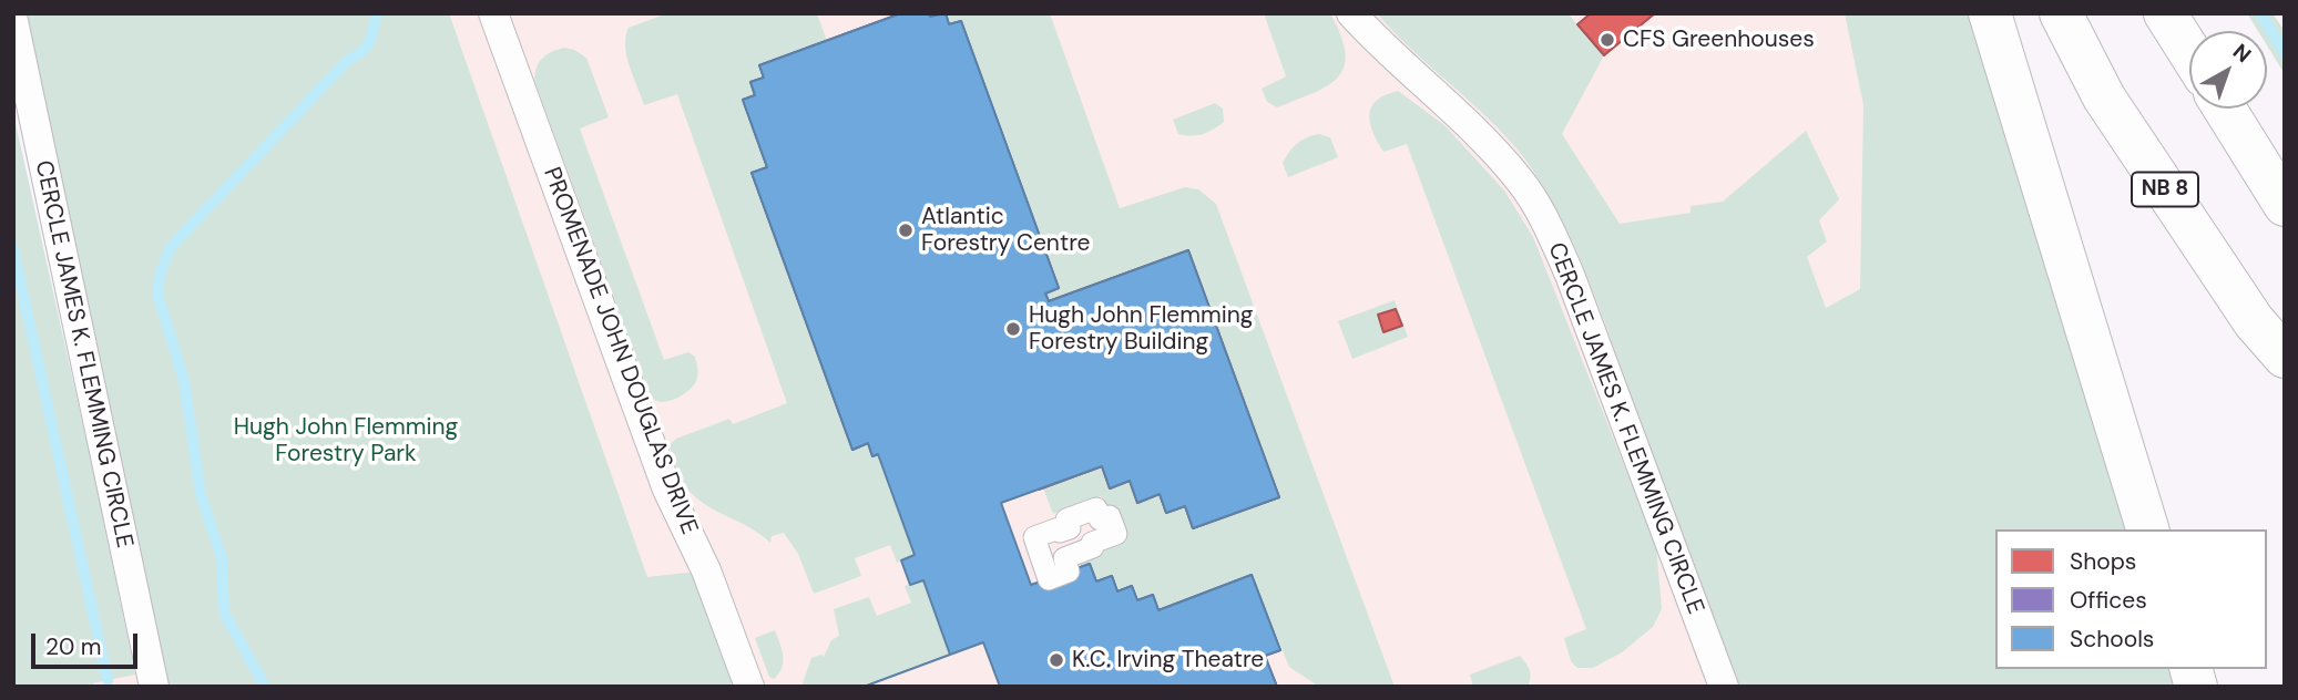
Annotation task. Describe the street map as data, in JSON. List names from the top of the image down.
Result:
{
  "streets": {
    "highway": ["NB 8"],
    "street": ["PROMENADE JOHN DOUGLAS DRIVE", "CERCLE JAMES K. FLEMMING CIRCLE"]
  },
  "parks": ["Hugh John Flemming Forestry Park"],
  "places": [
    "CFS Greenhouses",
    "Atlantic Forestry Centre",
    "Hugh John Flemming Forestry Building",
    "K.C. Irving Theatre"
  ],
  "legend": ["Shops", "Offices", "Schools"],
  "scale_bar": "20 m",
  "north": "top right"
}
